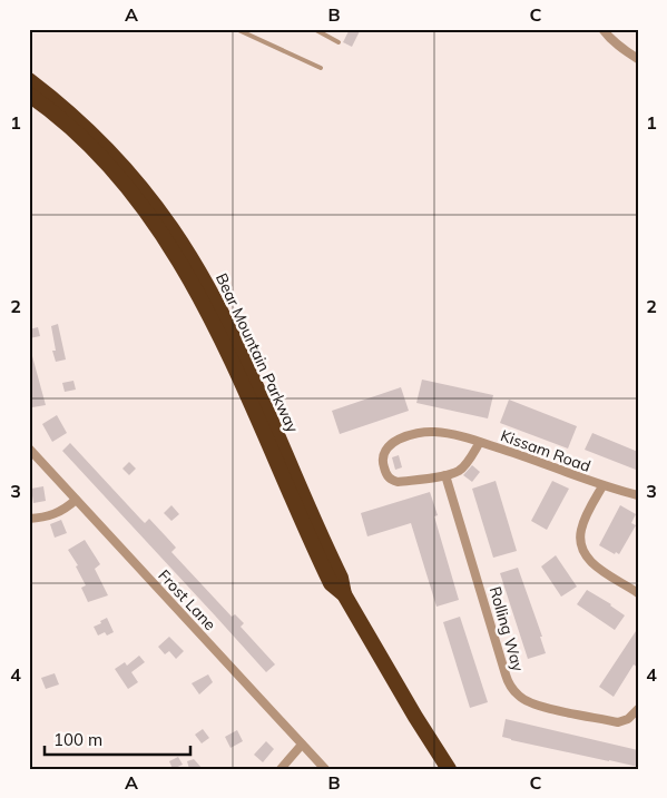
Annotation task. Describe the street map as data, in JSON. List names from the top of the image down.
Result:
{
  "streets": {
    "highway": ["Bear Mountain Parkway"],
    "street": ["Kissam Road", "Frost Lane", "Rolling Way"]
  },
  "crossings": [
    ["Kissam Road", "Rolling Way"]
  ],
  "scale_bar": "100 m",
  "grid": {
    "columns": ["A", "B", "C"],
    "rows": [
      "1",
      "2",
      "3",
      "4"
    ]
  }
}
